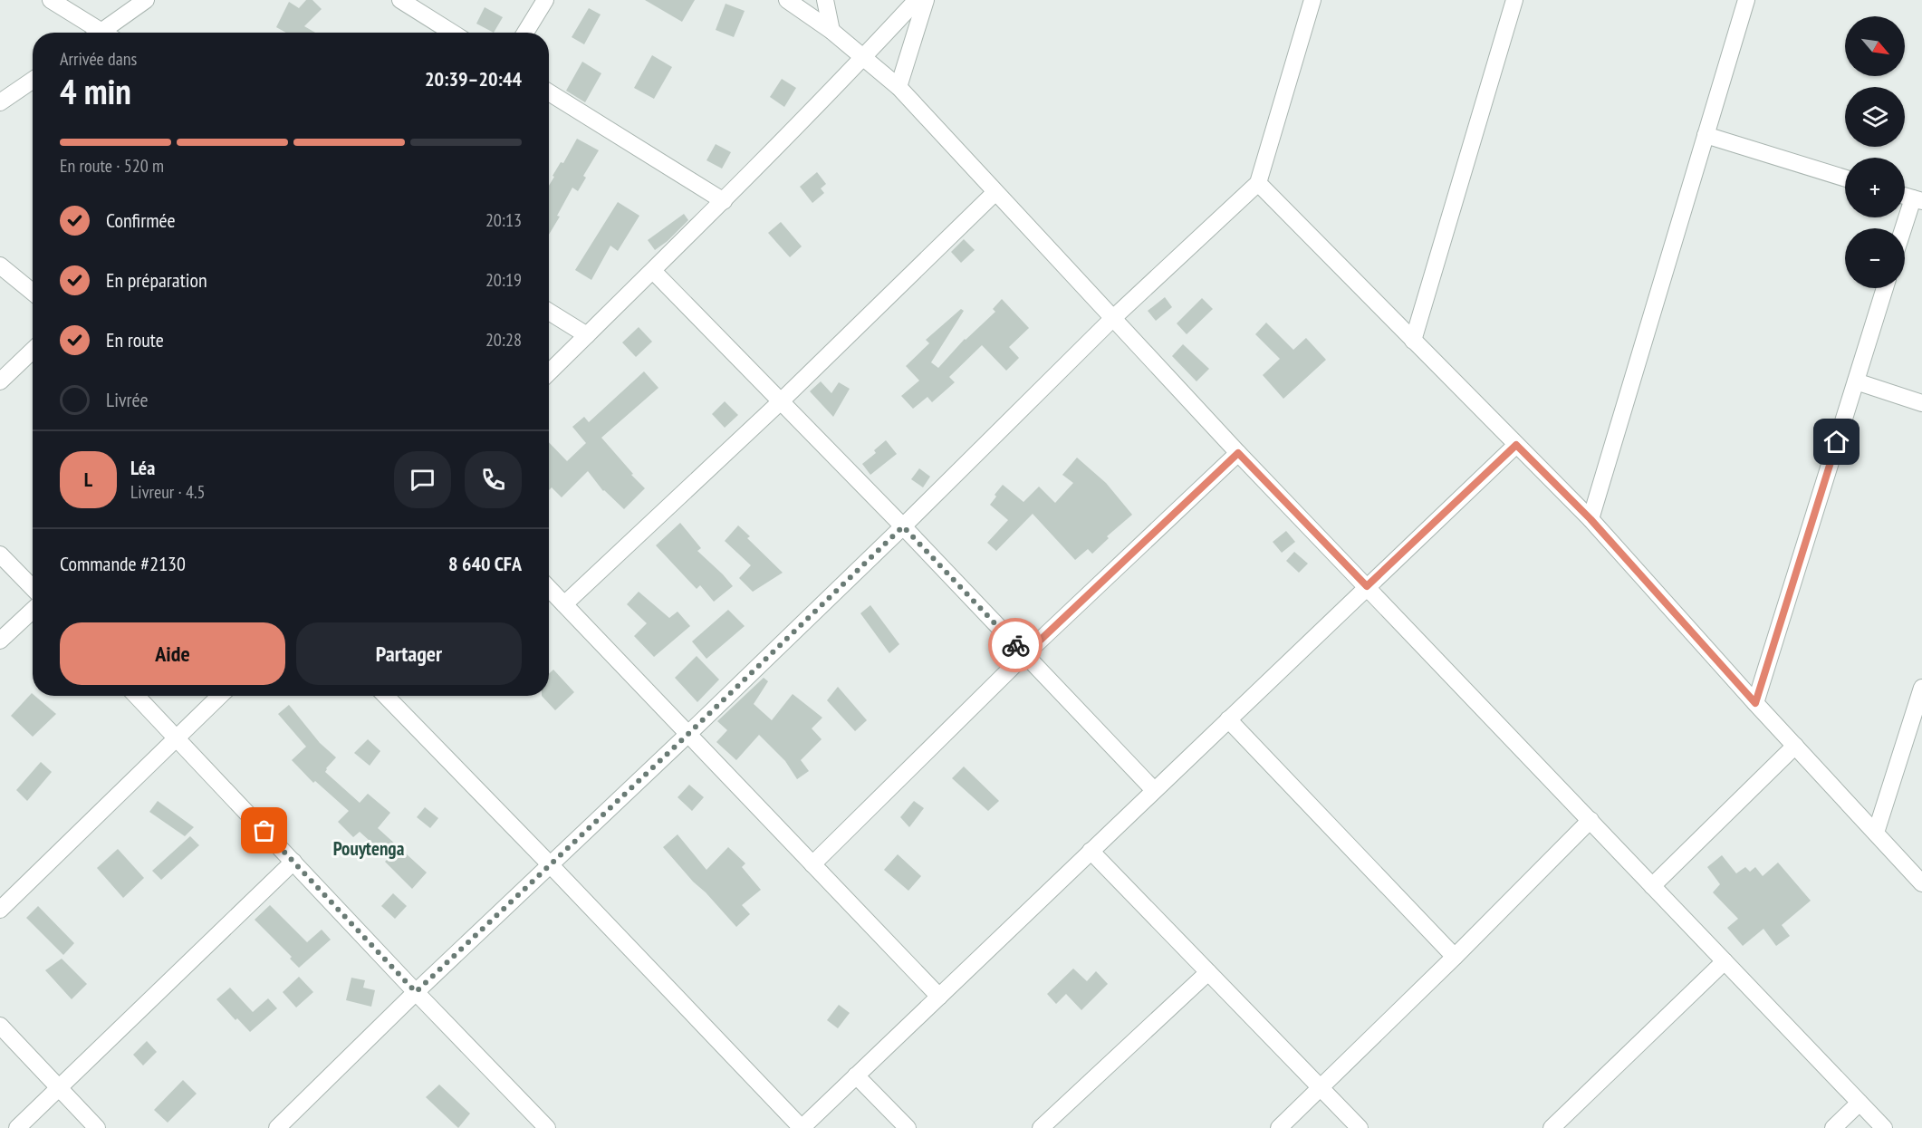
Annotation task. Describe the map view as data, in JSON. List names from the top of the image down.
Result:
{
  "districts": ["Pouytenga"],
  "north": "bottom right",
  "page": {
    "map_buttons": ["+", "−"],
    "heading": ["4 min", "Arrivée dans", "20:39–20:44"],
    "panel": [
      "Léa",
      "Livreur · 4.5",
      "Commande #2130",
      "8 640 CFA"
    ],
    "bar": "En route · 520 m",
    "list": [
      ["Confirmée", "20:13"],
      ["En préparation", "20:19"],
      ["En route", "20:28"],
      "Livrée"
    ],
    "round": "L",
    "buttons": ["Aide", "Partager"]
  }
}
